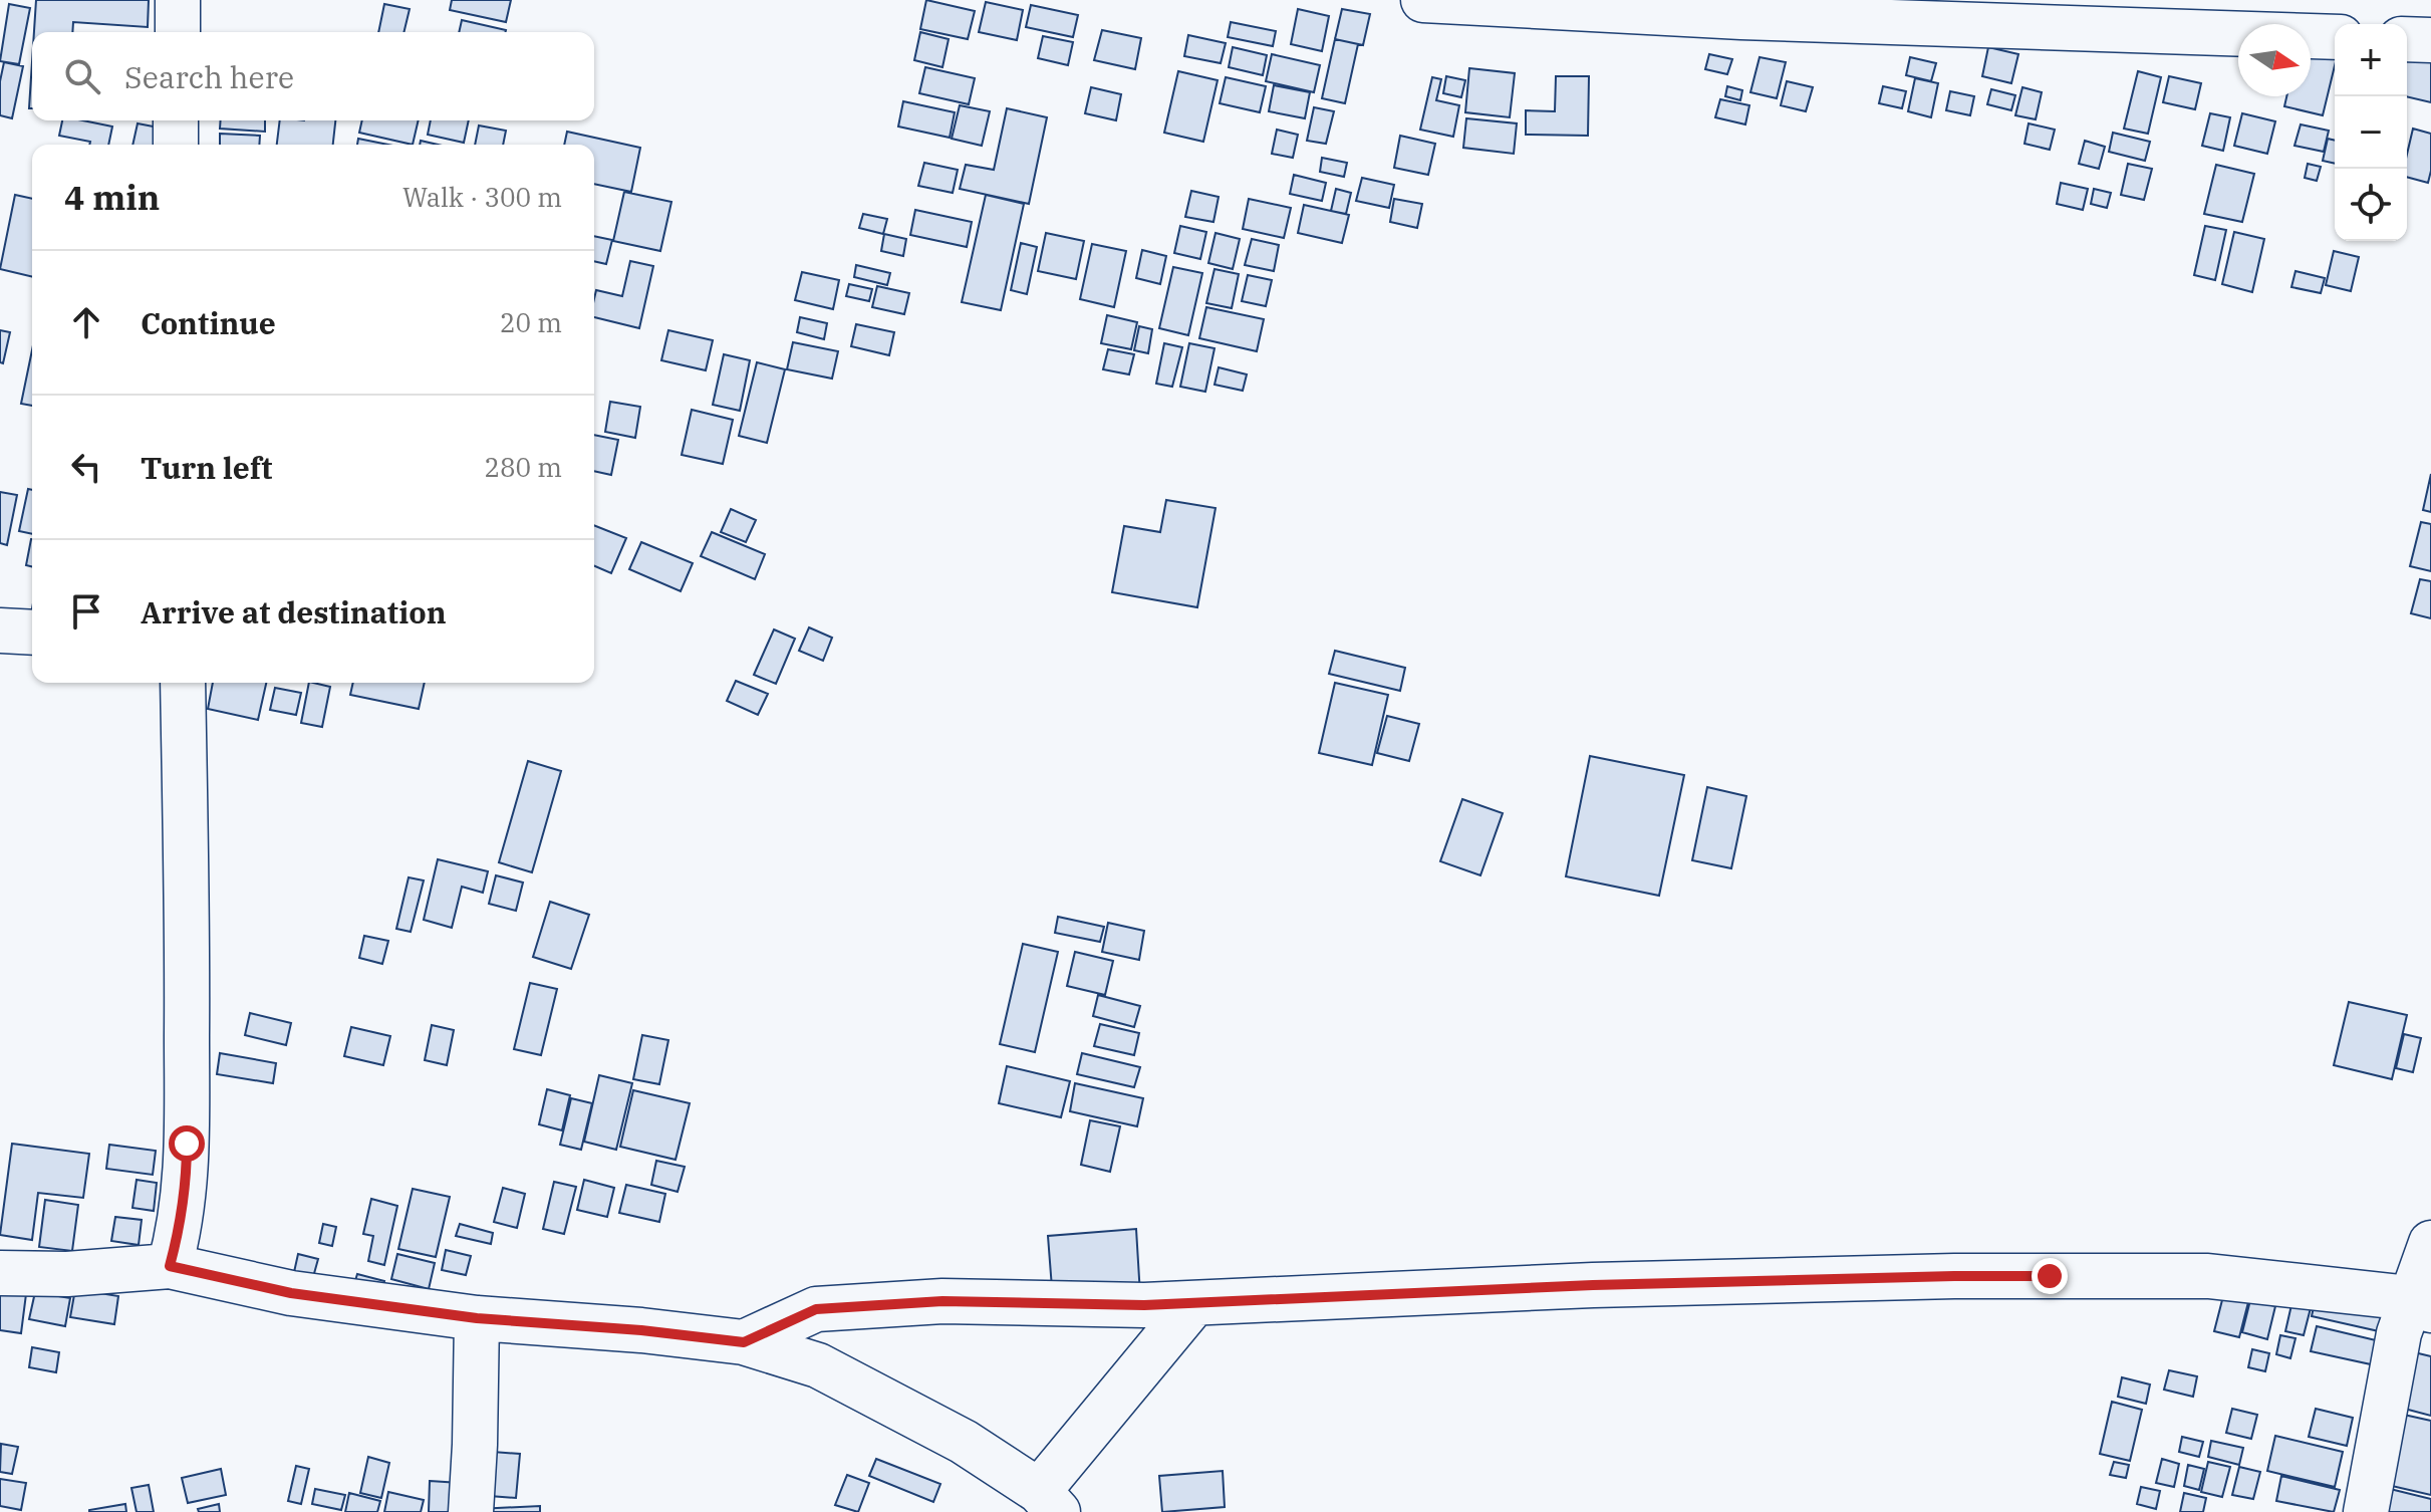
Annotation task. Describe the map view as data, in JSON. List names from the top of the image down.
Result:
{
  "north": "right",
  "page": {
    "map_buttons": ["+", "−"],
    "search": "Search here",
    "heading": ["4 min", "Walk · 300 m"],
    "list": [
      ["Continue", "20 m"],
      ["Turn left", "280 m"],
      "Arrive at destination"
    ]
  }
}
